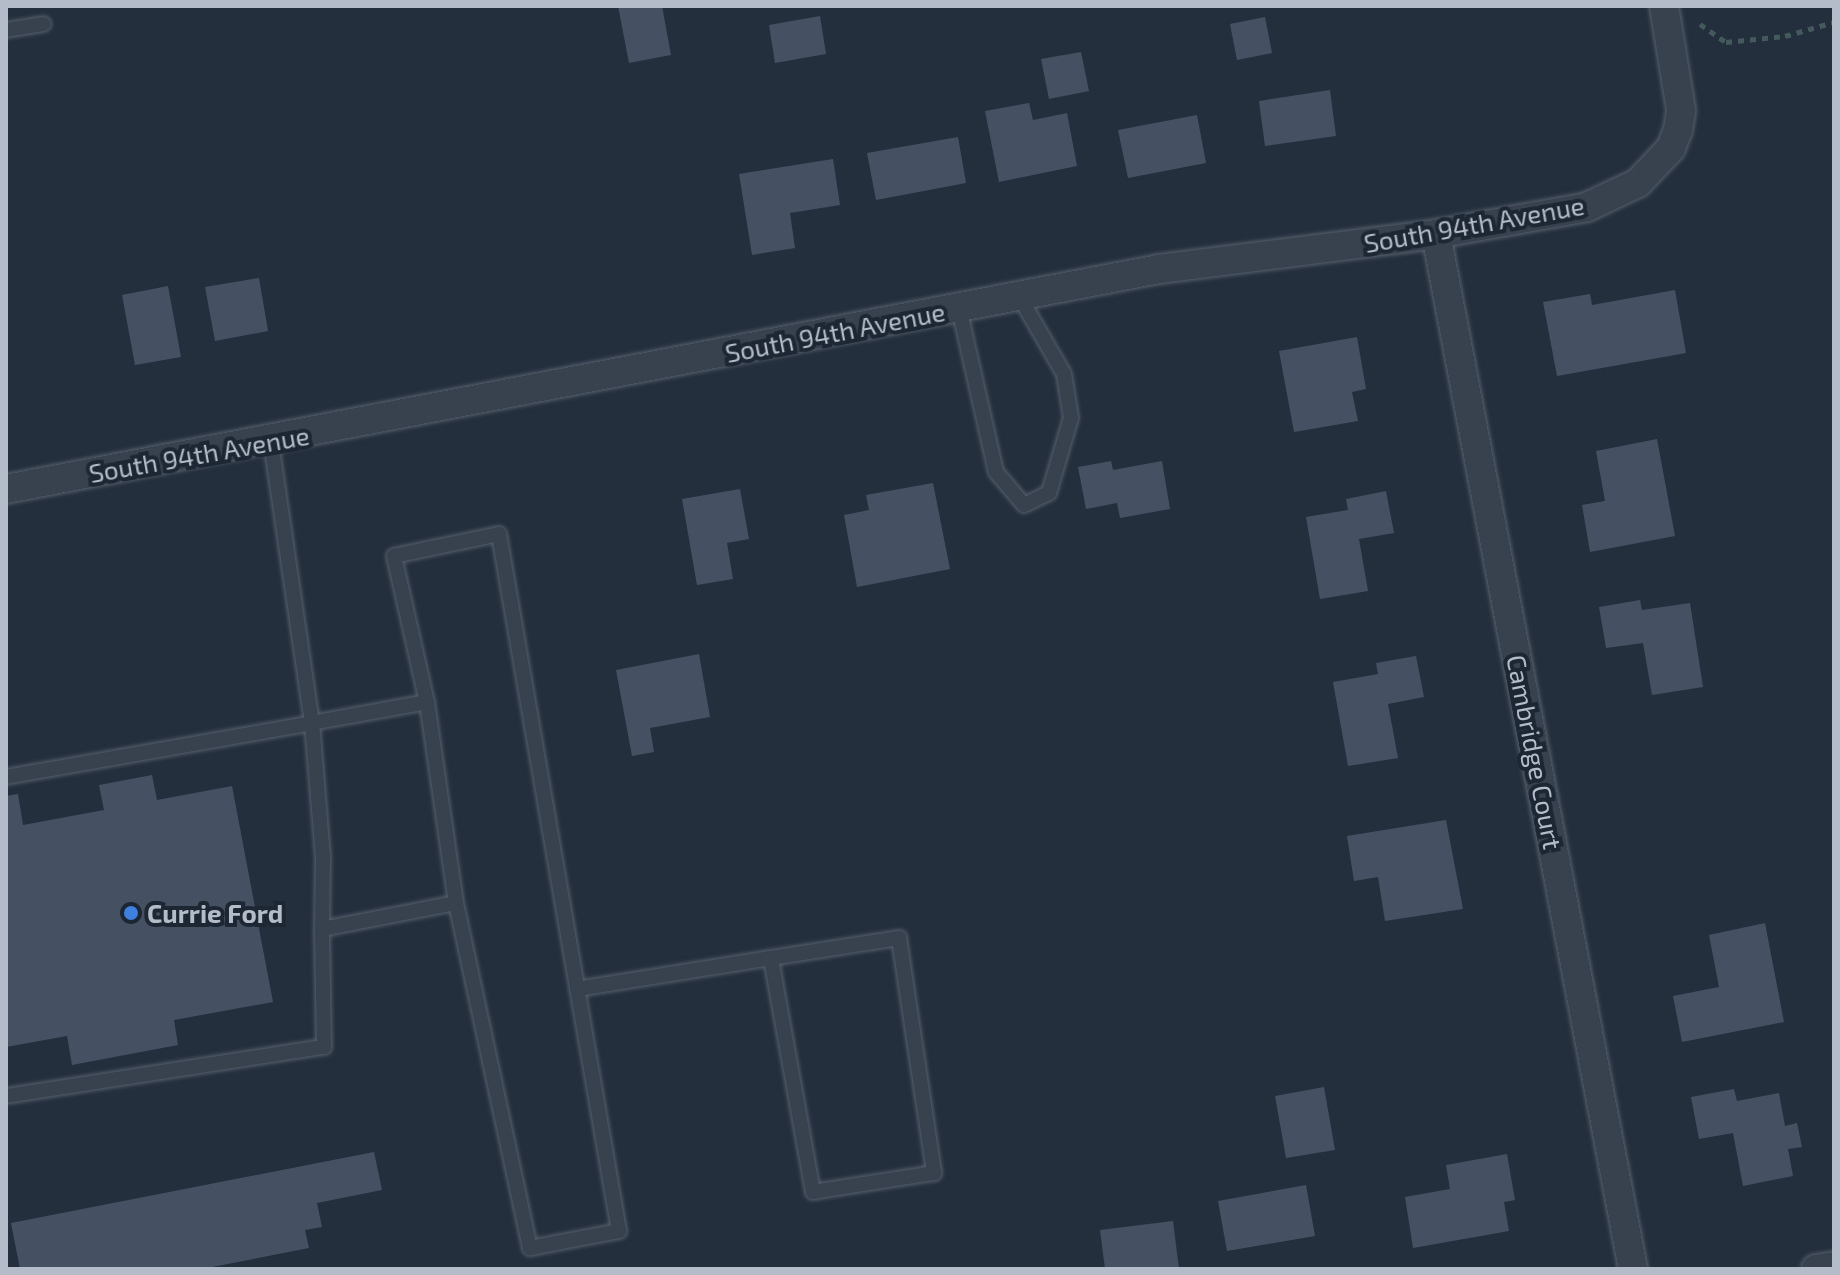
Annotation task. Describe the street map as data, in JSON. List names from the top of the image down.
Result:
{
  "streets": {
    "street": ["South 94th Avenue", "Cambridge Court"]
  },
  "crossings": [
    ["South 94th Avenue", "Cambridge Court"]
  ],
  "places": ["Currie Ford"]
}
